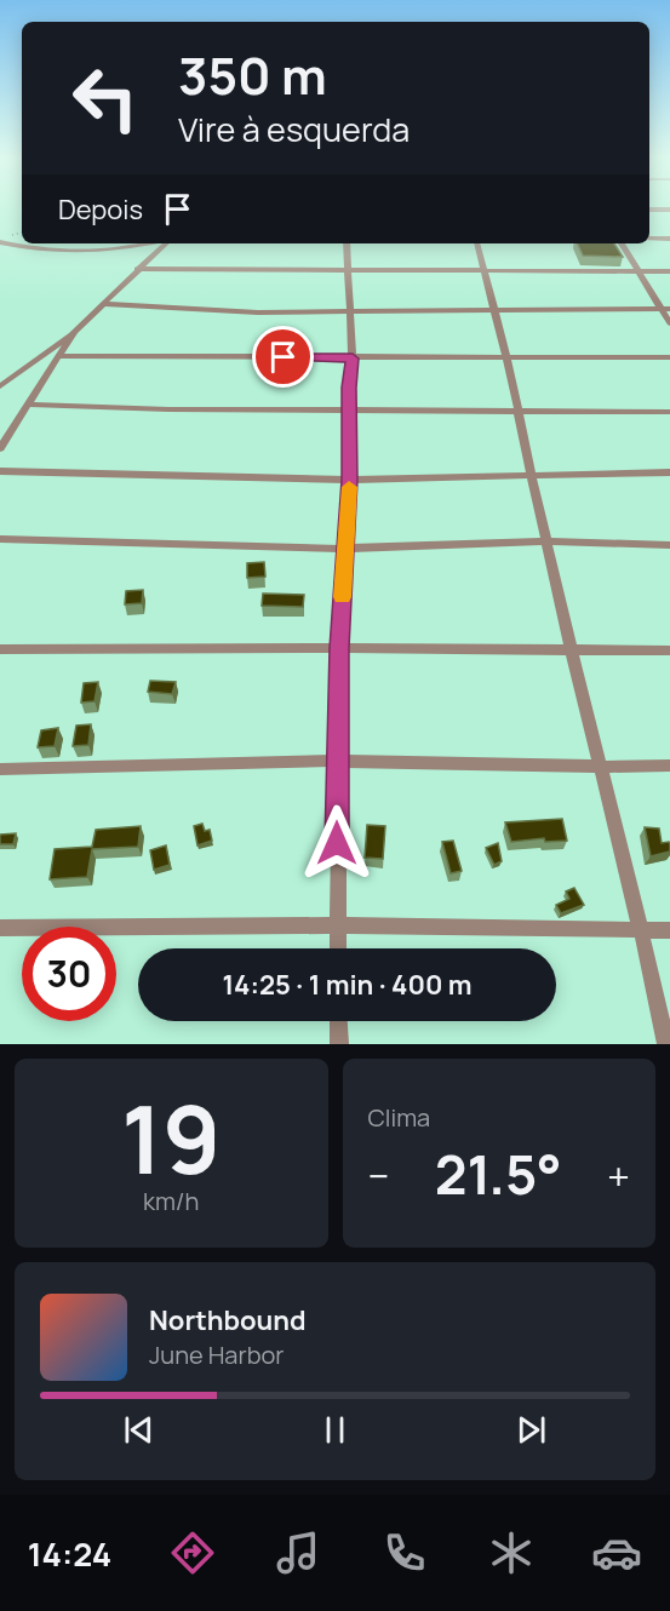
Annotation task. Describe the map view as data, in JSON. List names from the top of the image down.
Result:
{
  "page": {
    "turn": ["350 m", "Vire à esquerda"],
    "then": "Depois",
    "limit": "30",
    "trip": "14:25 · 1 min · 400 m",
    "tile": [
      ["19", "km/h"],
      "Clima"
    ],
    "heat": ["−", "21.5°", "+"],
    "song": ["Northbound", "June Harbor"],
    "tabs": "14:24"
  }
}
